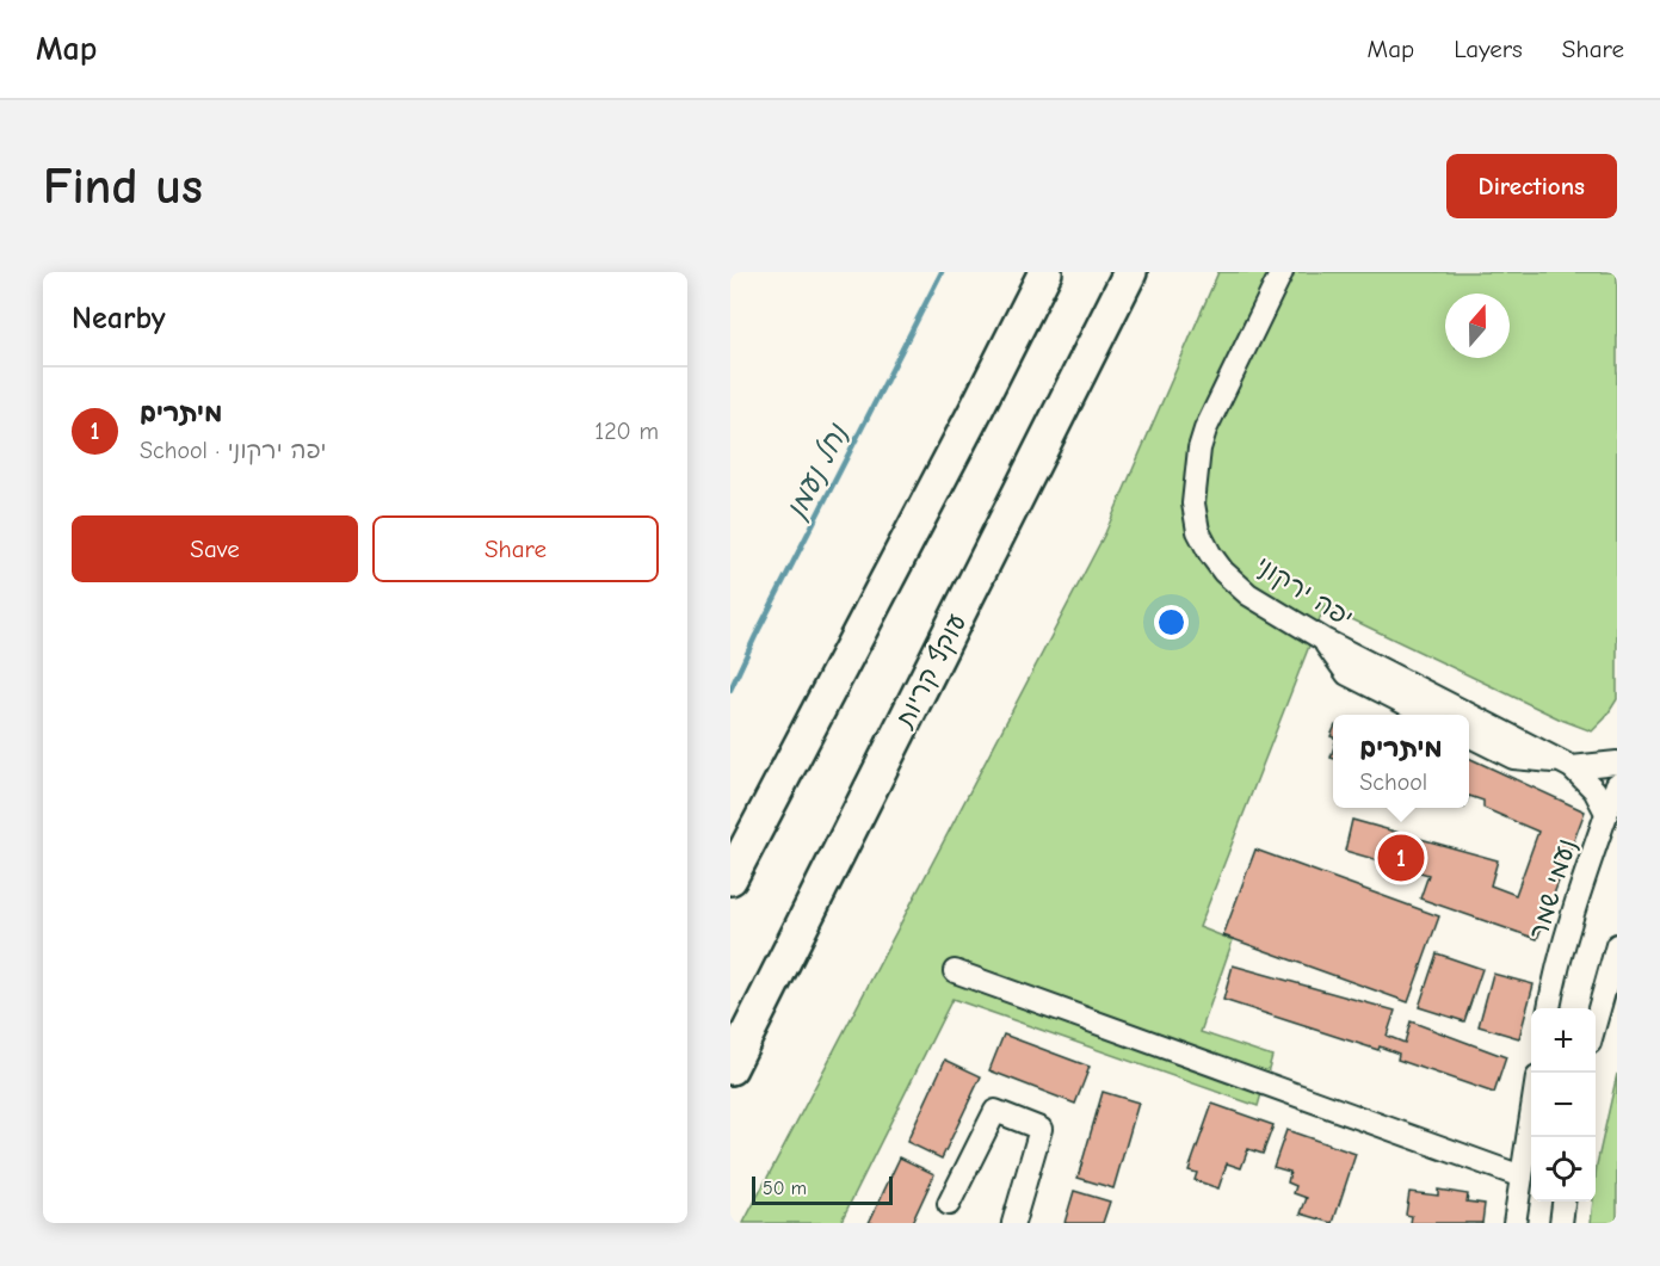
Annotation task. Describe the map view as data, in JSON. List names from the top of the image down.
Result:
{
  "streets": {
    "highway": ["עוקף קריות"],
    "street": ["יפה ירקוני", "נעמי שמר"]
  },
  "crossings": [
    ["יפה ירקוני", "נעמי שמר"]
  ],
  "water": ["נחל נעמן"],
  "scale_bar": "50 m",
  "north": "top",
  "page": {
    "header": "Map",
    "nav": ["Map", "Layers", "Share"],
    "buttons": [
      "Directions",
      ["Save", "Share"]
    ],
    "title": "Find us",
    "heading": "Nearby",
    "list": [
      {
        "mark": "1",
        "name": "מיתרים",
        "note": "School · יפה ירקוני",
        "value": "120 m"
      }
    ],
    "popup": ["מיתרים", "School"],
    "pins": "1",
    "map_buttons": ["+", "−"],
    "scale": "50 m"
  }
}
